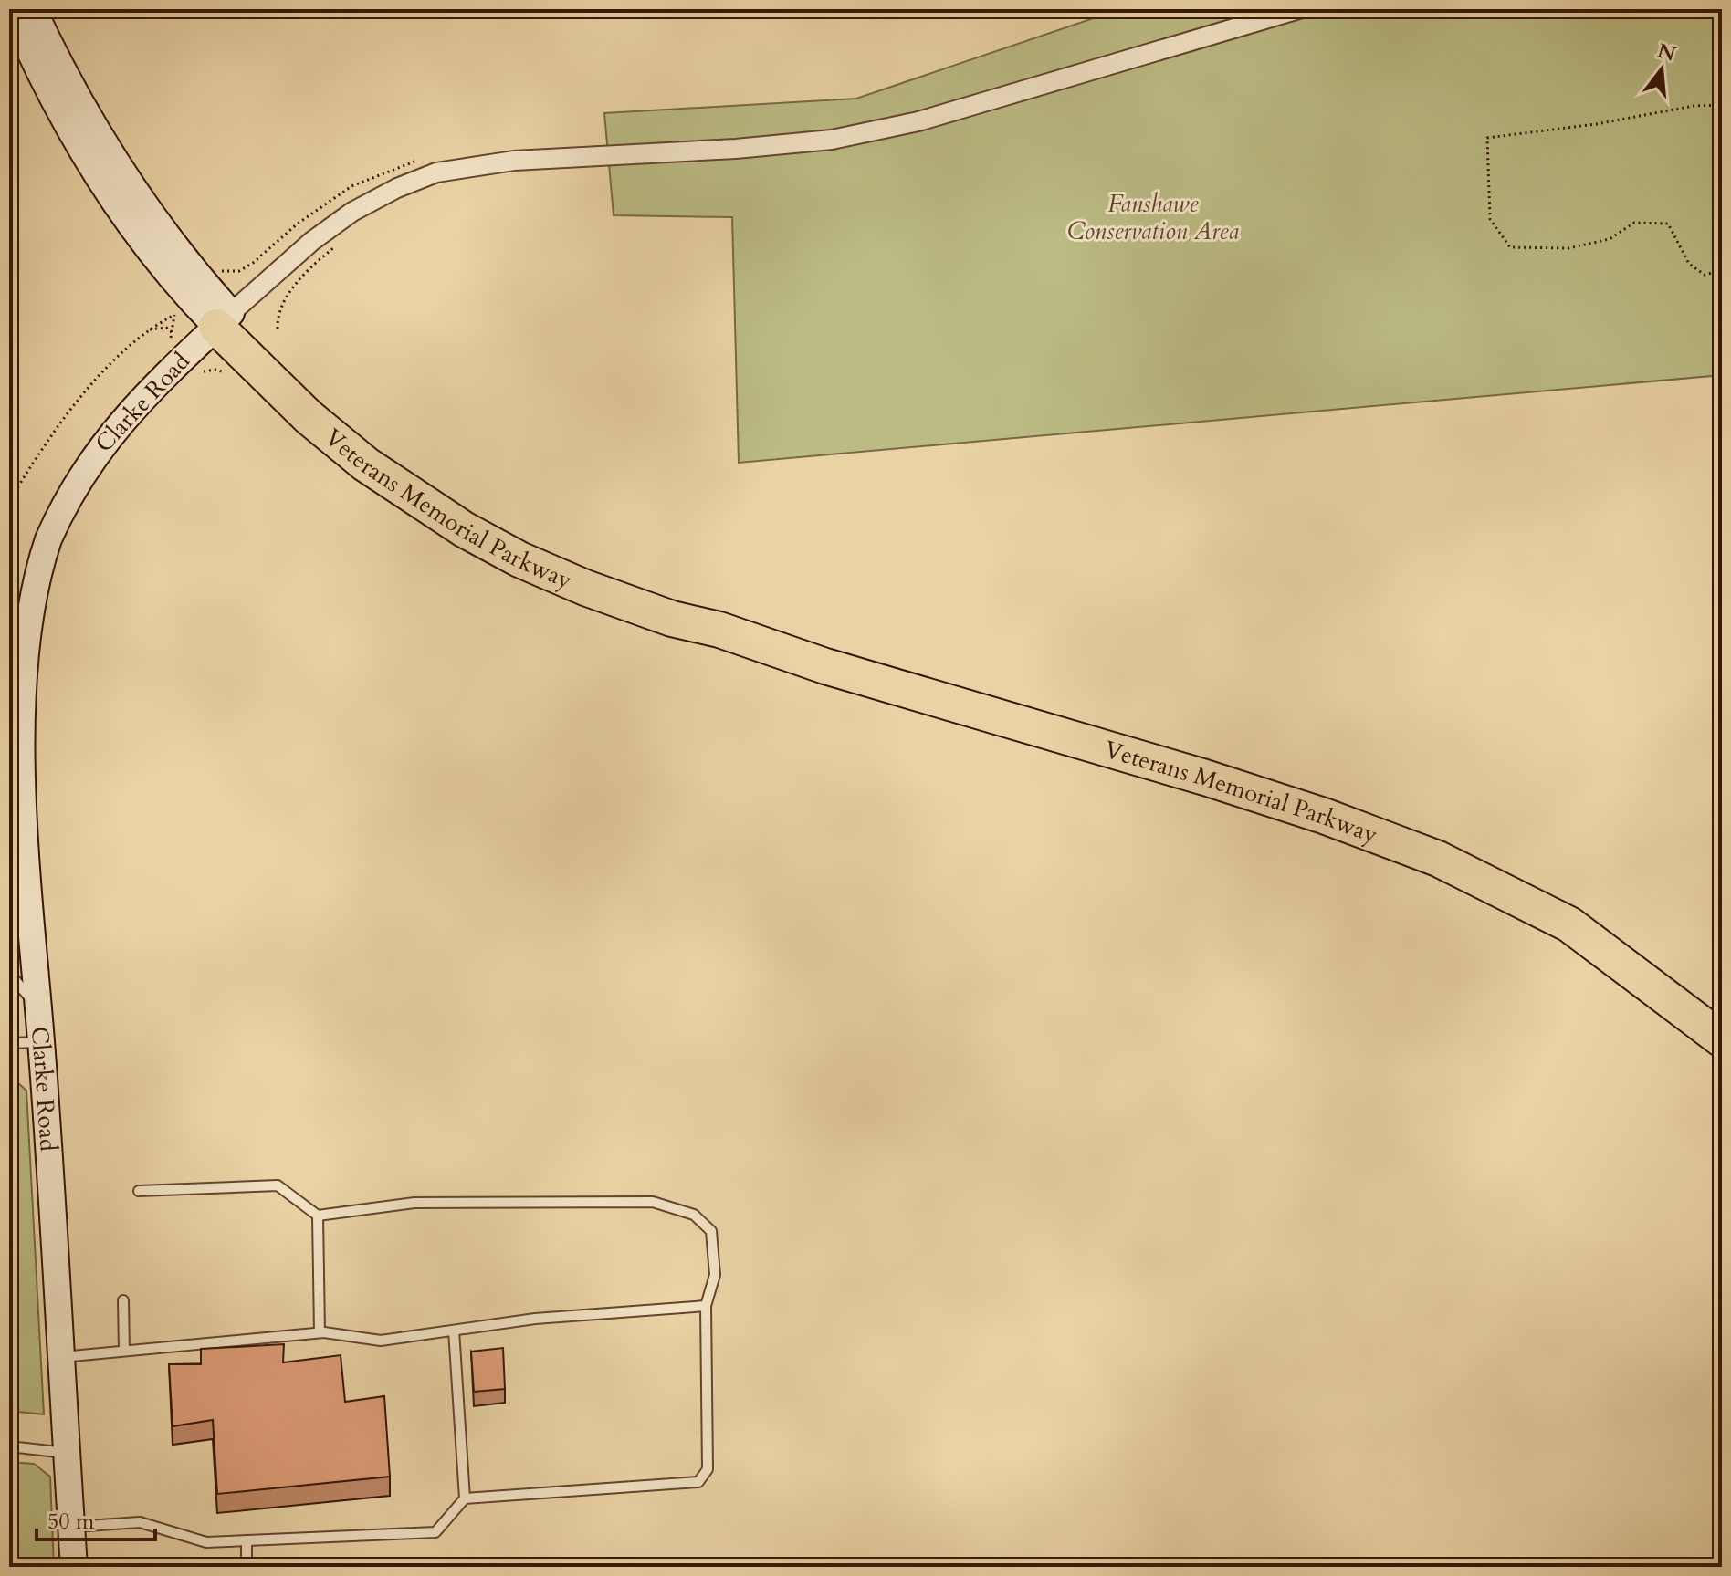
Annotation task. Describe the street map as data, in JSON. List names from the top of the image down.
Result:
{
  "streets": {
    "highway": ["Veterans Memorial Parkway"],
    "main road": ["Clarke Road"]
  },
  "crossings": [
    ["Clarke Road", "Veterans Memorial Parkway"]
  ],
  "parks": ["Fanshawe Conservation Area"],
  "scale_bar": "50 m",
  "north": "top"
}
